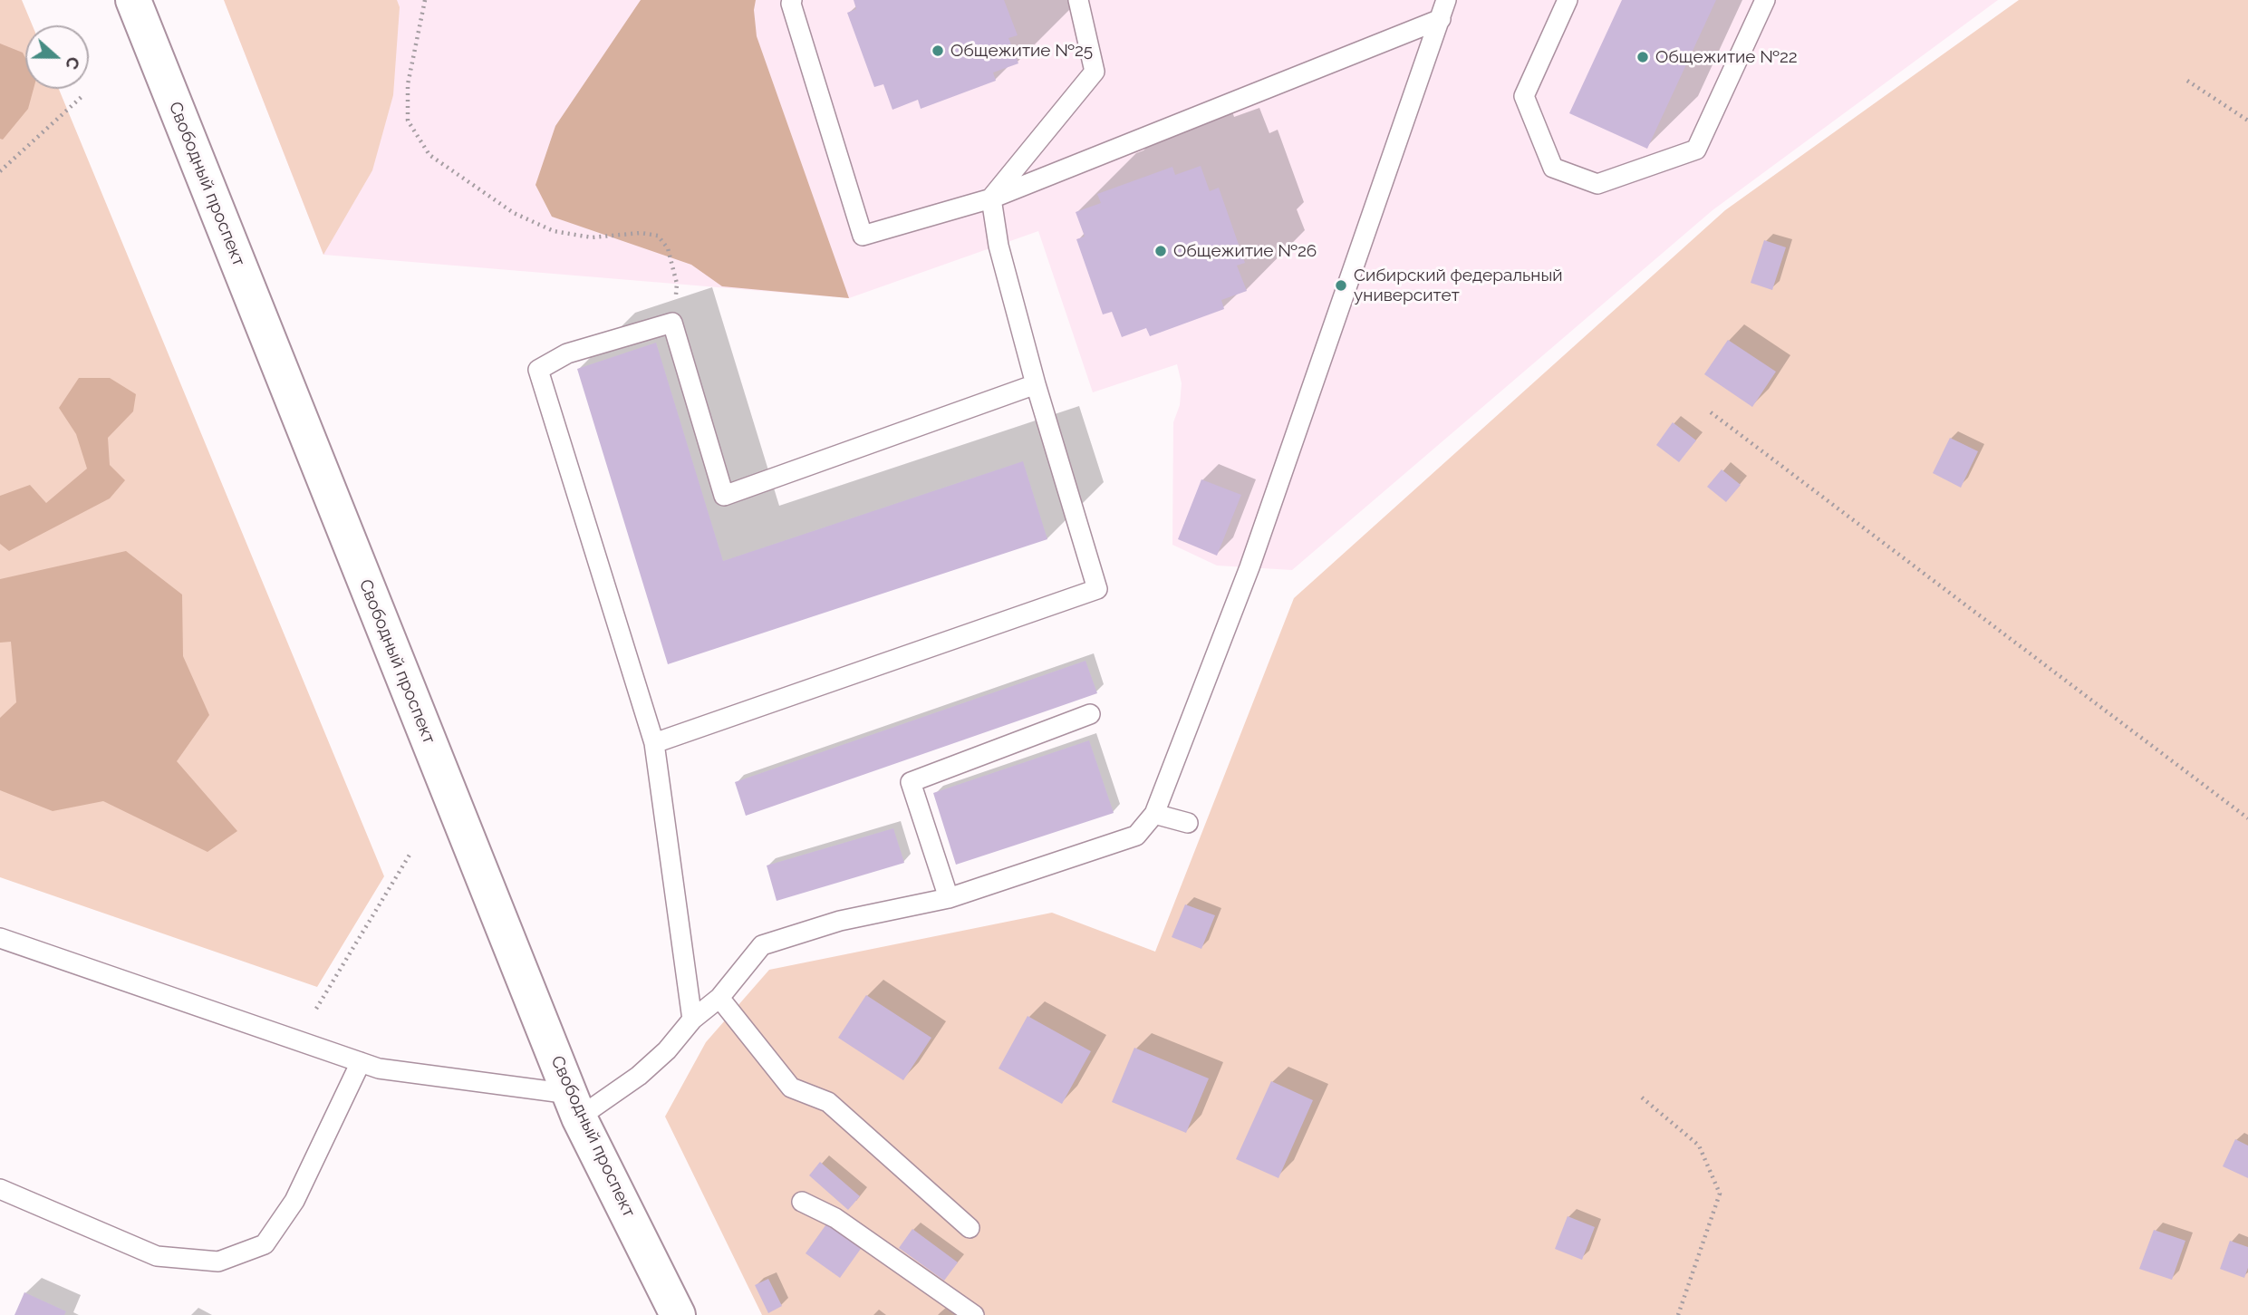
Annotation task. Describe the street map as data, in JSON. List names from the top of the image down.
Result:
{
  "streets": {
    "main road": ["Свободный проспект"]
  },
  "places": [
    "Общежитие №25",
    "Общежитие №22",
    "Общежитие №26",
    "Сибирский федеральный университет"
  ],
  "north": "right"
}
